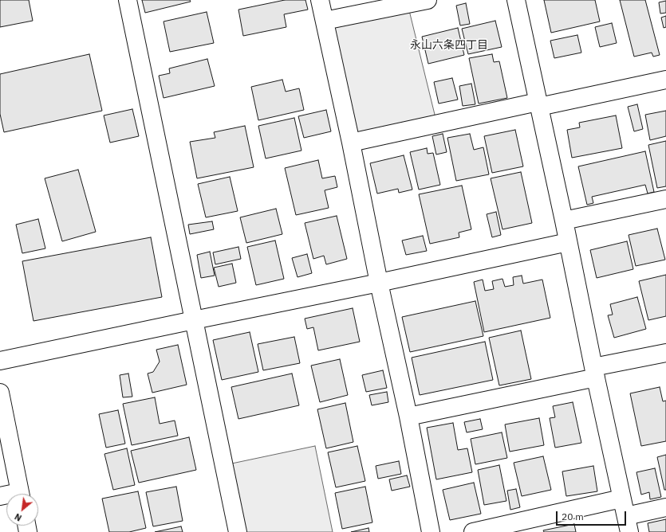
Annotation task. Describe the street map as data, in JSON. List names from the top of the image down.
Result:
{
  "districts": ["永山六条四丁目"],
  "scale_bar": "20 m",
  "north": "bottom left"
}
